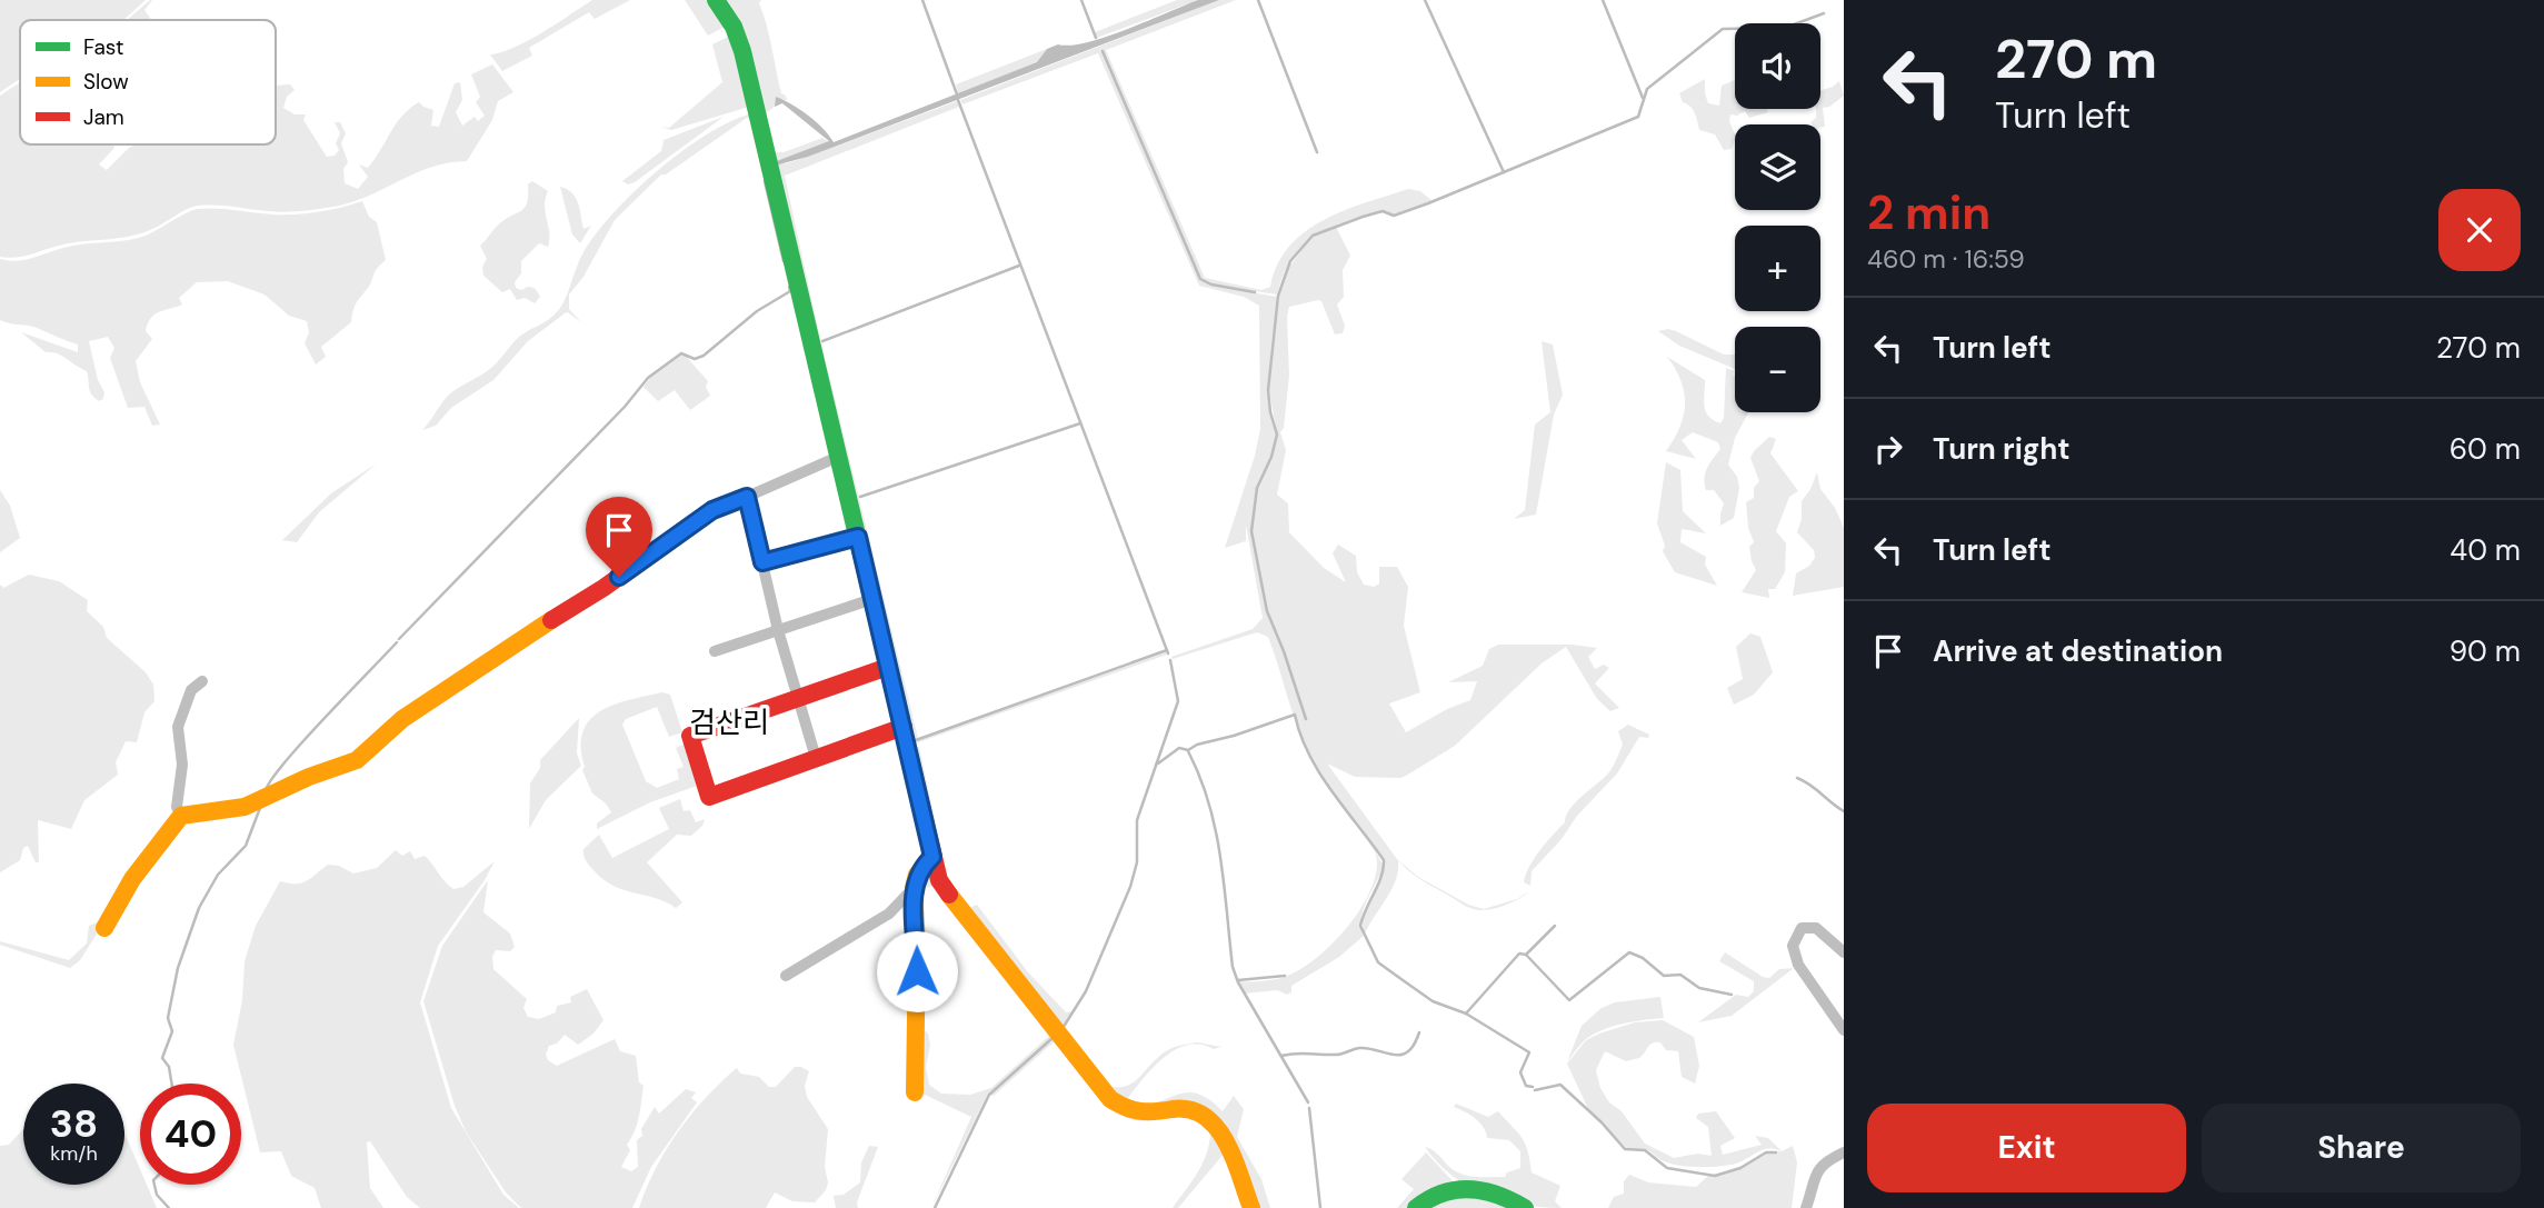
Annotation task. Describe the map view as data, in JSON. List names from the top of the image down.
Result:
{
  "districts": ["검산리"],
  "legend": ["Fast", "Slow", "Jam"],
  "page": {
    "turn": ["270 m", "Turn left"],
    "map_buttons": ["+", "−"],
    "heading": ["2 min", "460 m · 16:59"],
    "list": [
      {
        "name": "Turn left",
        "value": "270 m"
      },
      {
        "name": "Turn right",
        "value": "60 m"
      },
      {
        "name": "Turn left",
        "value": "40 m"
      },
      {
        "name": "Arrive at destination",
        "value": "90 m"
      }
    ],
    "speed": "38 km/h",
    "limit": "40",
    "buttons": ["Exit", "Share"]
  }
}
